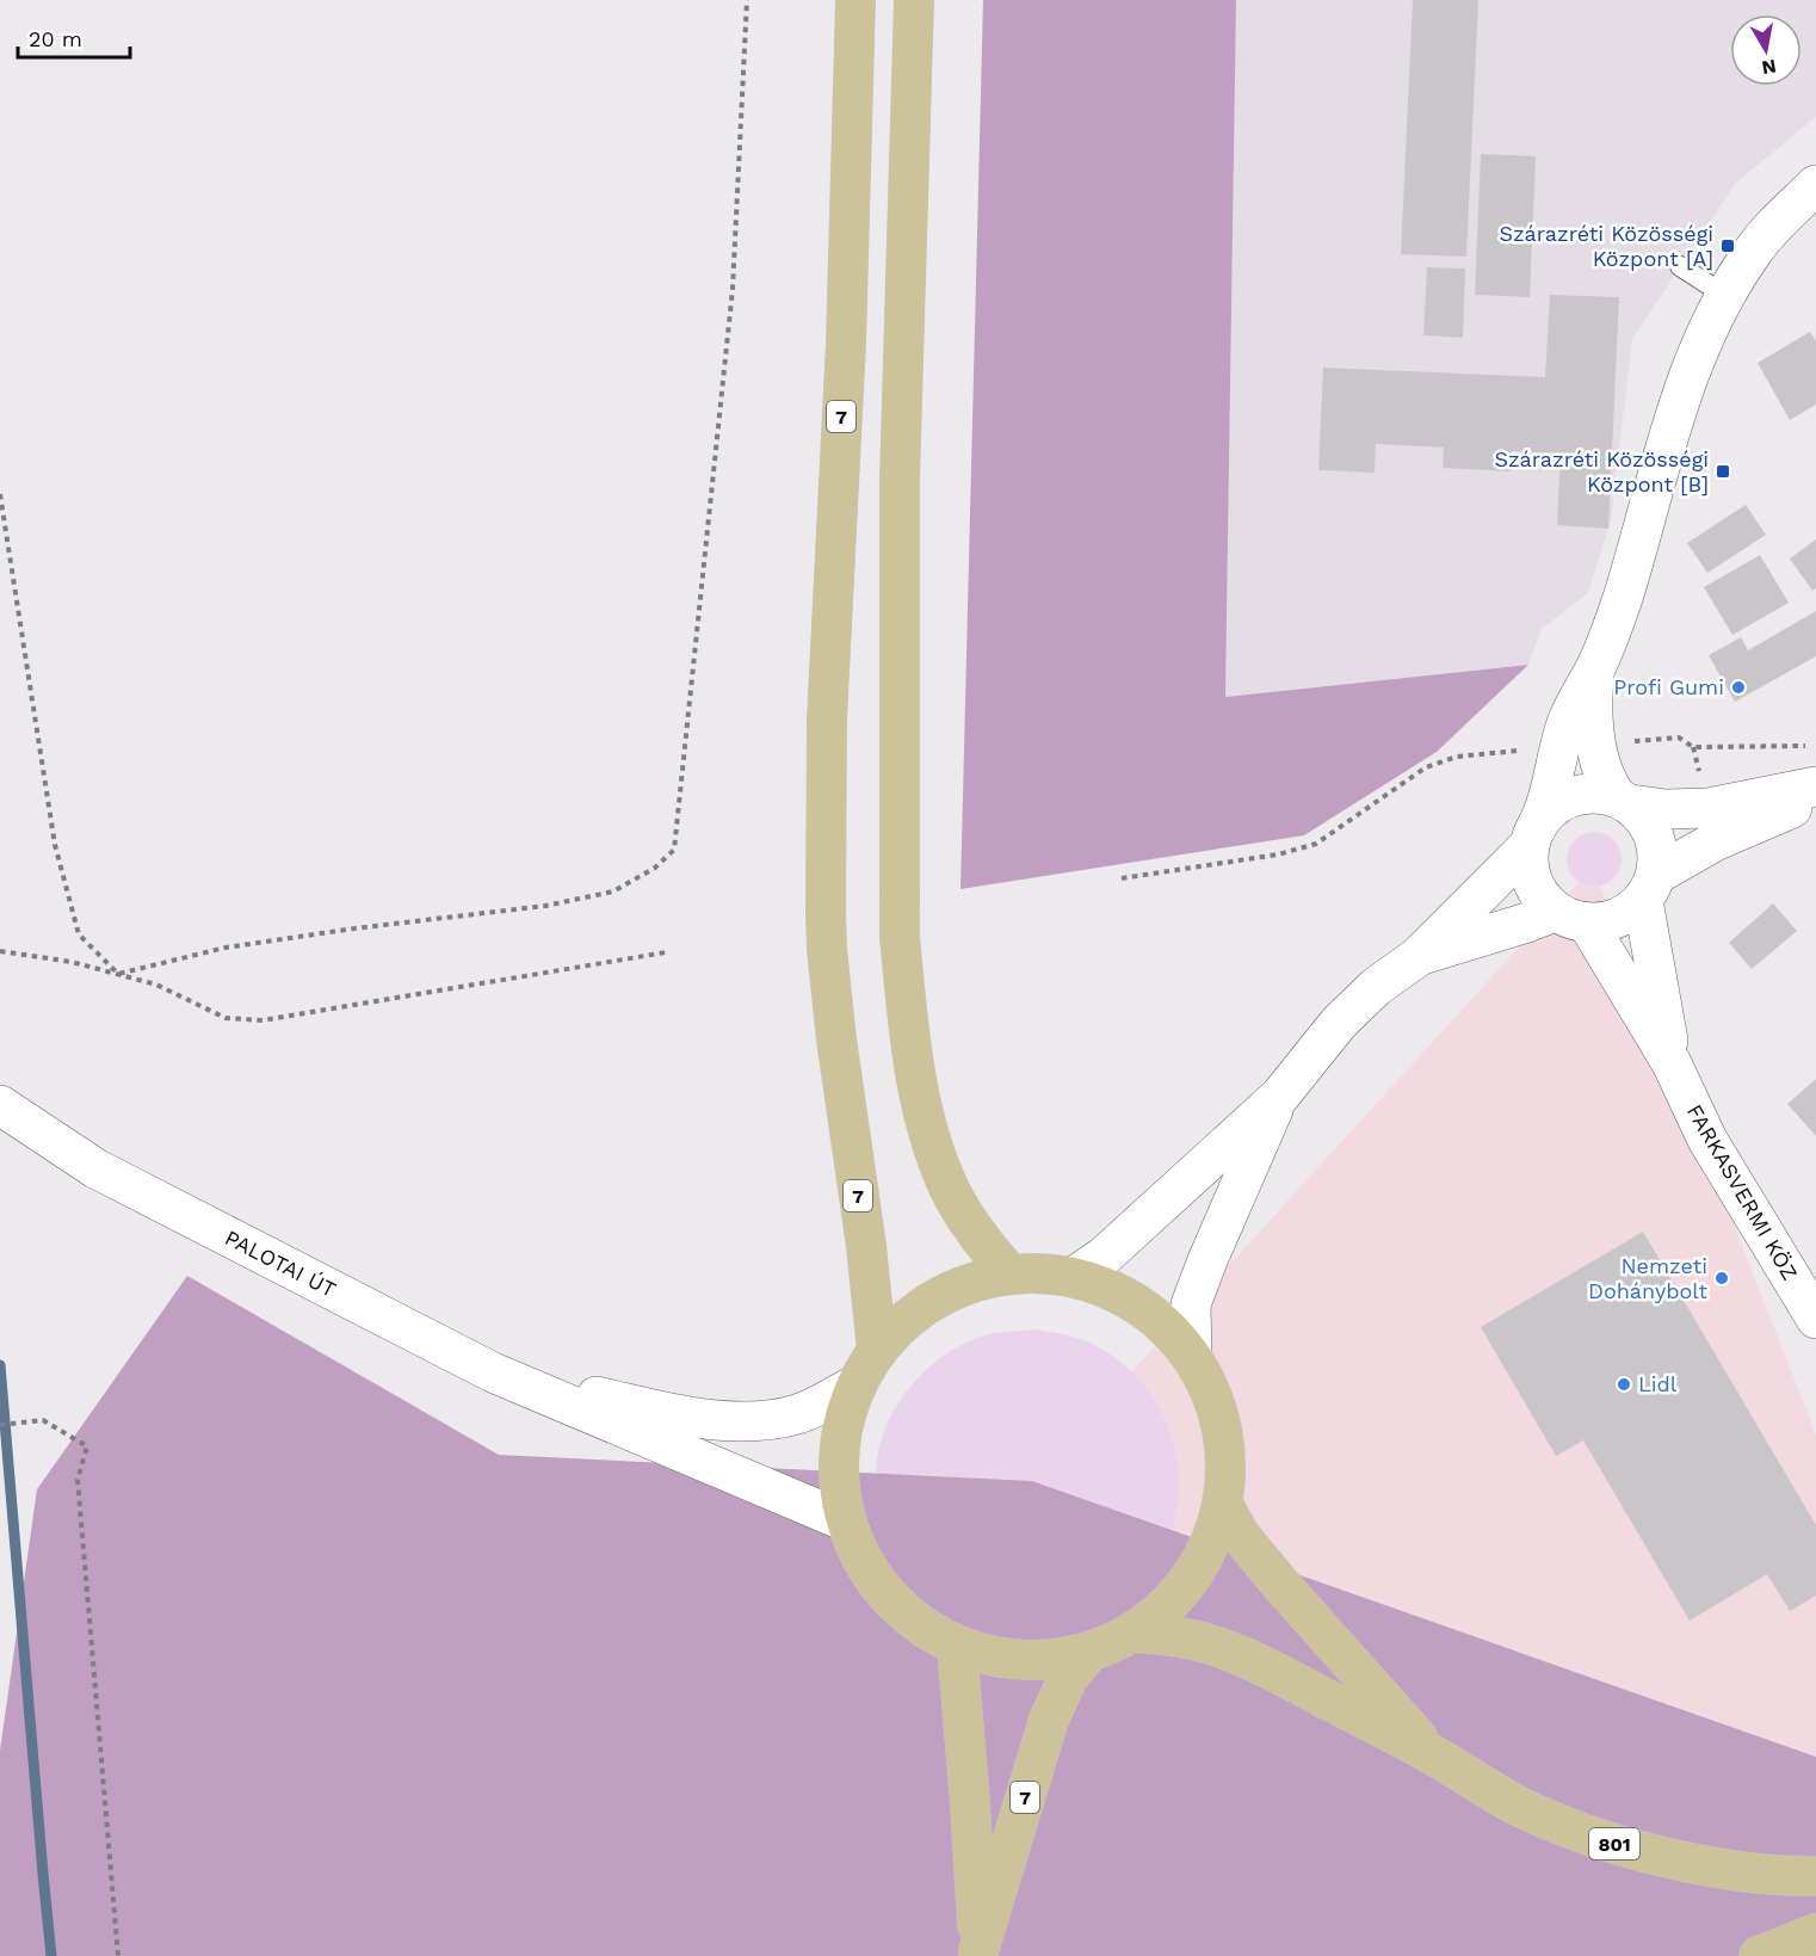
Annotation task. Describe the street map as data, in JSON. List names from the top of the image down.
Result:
{
  "streets": {
    "main road": ["7", "801"],
    "street": ["FARKASVERMI KÖZ", "PALOTAI ÚT"]
  },
  "crossings": [
    ["7", "PALOTAI ÚT"],
    ["7", "801"]
  ],
  "places": {
    "transit": ["Szárazréti Közösségi Központ [A]", "Szárazréti Közösségi Központ [B]"],
    "other": ["Profi Gumi", "Nemzeti Dohánybolt", "Lidl"]
  },
  "scale_bar": "20 m",
  "north": "bottom"
}
